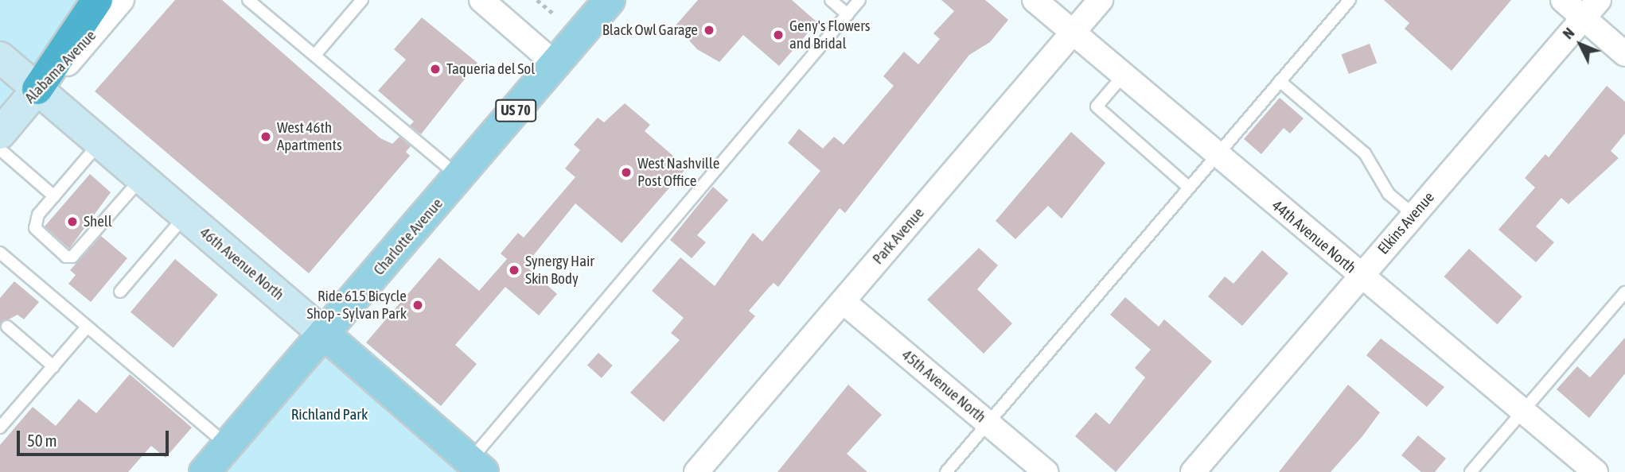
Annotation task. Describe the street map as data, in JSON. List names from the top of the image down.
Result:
{
  "streets": {
    "main road": [
      "Alabama Avenue",
      "US 70",
      "Charlotte Avenue",
      "46th Avenue North"
    ],
    "street": [
      "Elkins Avenue",
      "Park Avenue",
      "44th Avenue North",
      "45th Avenue North"
    ]
  },
  "crossings": [
    ["Alabama Avenue", "46th Avenue North"],
    ["Elkins Avenue", "44th Avenue North"],
    ["Park Avenue", "44th Avenue North"],
    ["Park Avenue", "45th Avenue North"],
    ["Charlotte Avenue", "46th Avenue North"]
  ],
  "parks": ["Richland Park"],
  "places": [
    "Black Owl Garage",
    "Geny's Flowers and Bridal",
    "Taqueria del Sol",
    "West 46th Apartments",
    "West Nashville Post Office",
    "Shell",
    "Synergy Hair Skin Body",
    "Ride 615 Bicycle Shop - Sylvan Park"
  ],
  "scale_bar": "50 m",
  "north": "top left"
}
